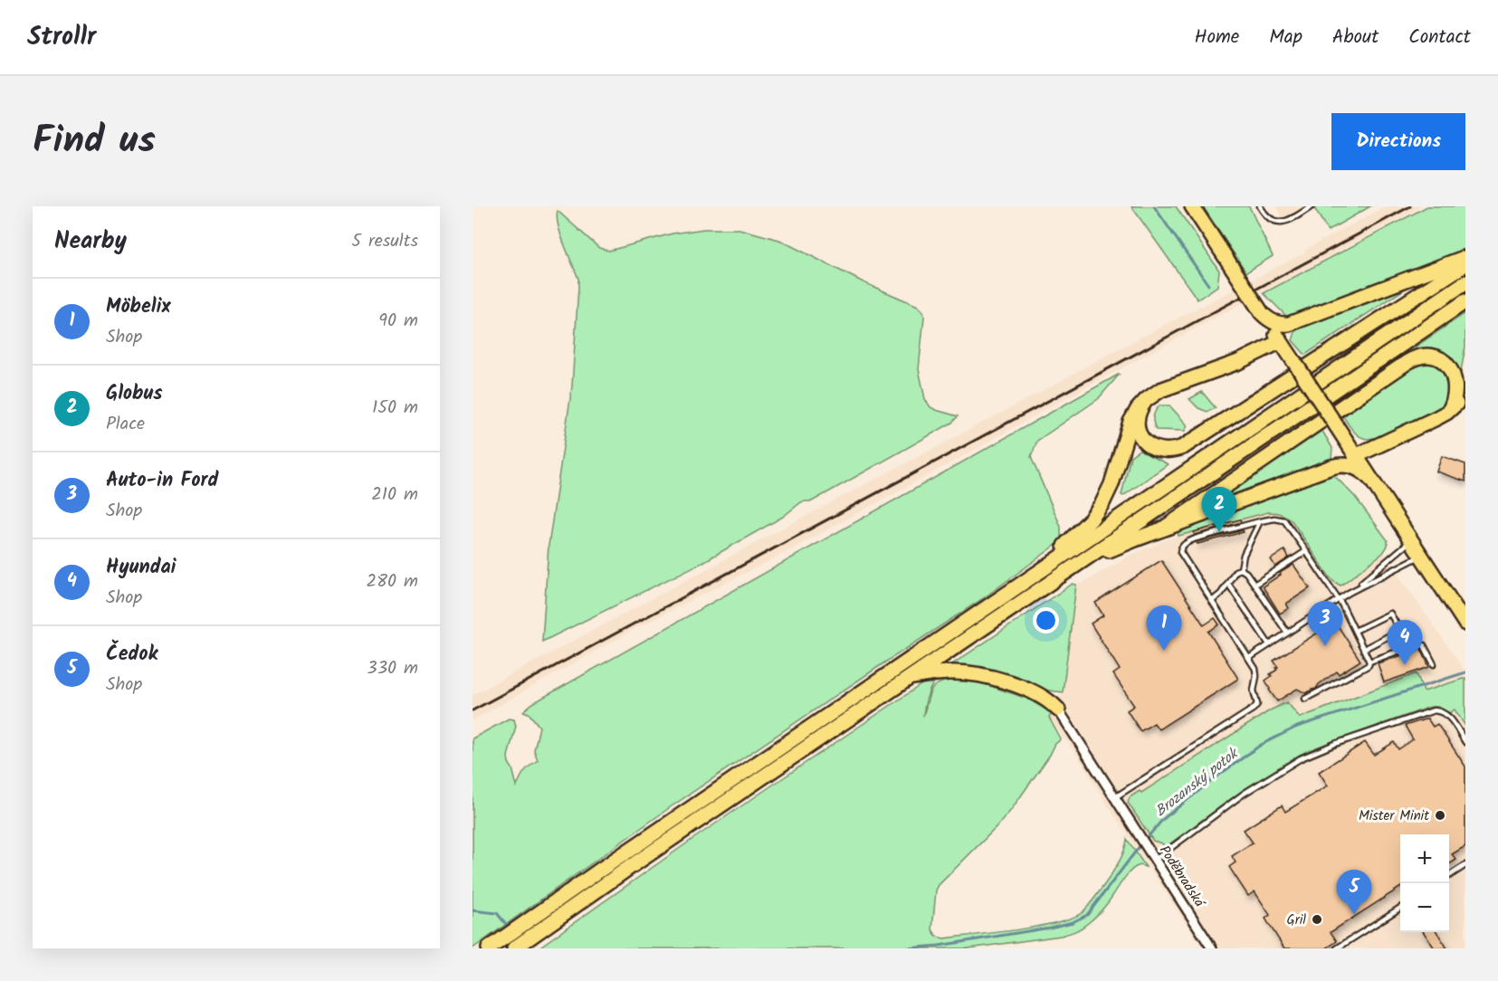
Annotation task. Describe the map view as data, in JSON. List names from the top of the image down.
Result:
{
  "streets": {
    "street": ["Poděbradská"]
  },
  "water": ["Brozanský potok"],
  "places": ["Mister Minit", "Gril"],
  "page": {
    "header": "Strollr",
    "nav": [
      "Home",
      "Map",
      "About",
      "Contact"
    ],
    "title": "Find us",
    "buttons": "Directions",
    "heading": ["Nearby", "5 results"],
    "list": [
      {
        "mark": "1",
        "name": "Möbelix",
        "note": "Shop",
        "value": "90 m"
      },
      {
        "mark": "2",
        "name": "Globus",
        "note": "Place",
        "value": "150 m"
      },
      {
        "mark": "3",
        "name": "Auto-in Ford",
        "note": "Shop",
        "value": "210 m"
      },
      {
        "mark": "4",
        "name": "Hyundai",
        "note": "Shop",
        "value": "280 m"
      },
      {
        "mark": "5",
        "name": "Čedok",
        "note": "Shop",
        "value": "330 m"
      }
    ],
    "pins": [
      "2",
      "3",
      "1",
      "4",
      "5"
    ],
    "map_buttons": ["+", "−"]
  }
}
